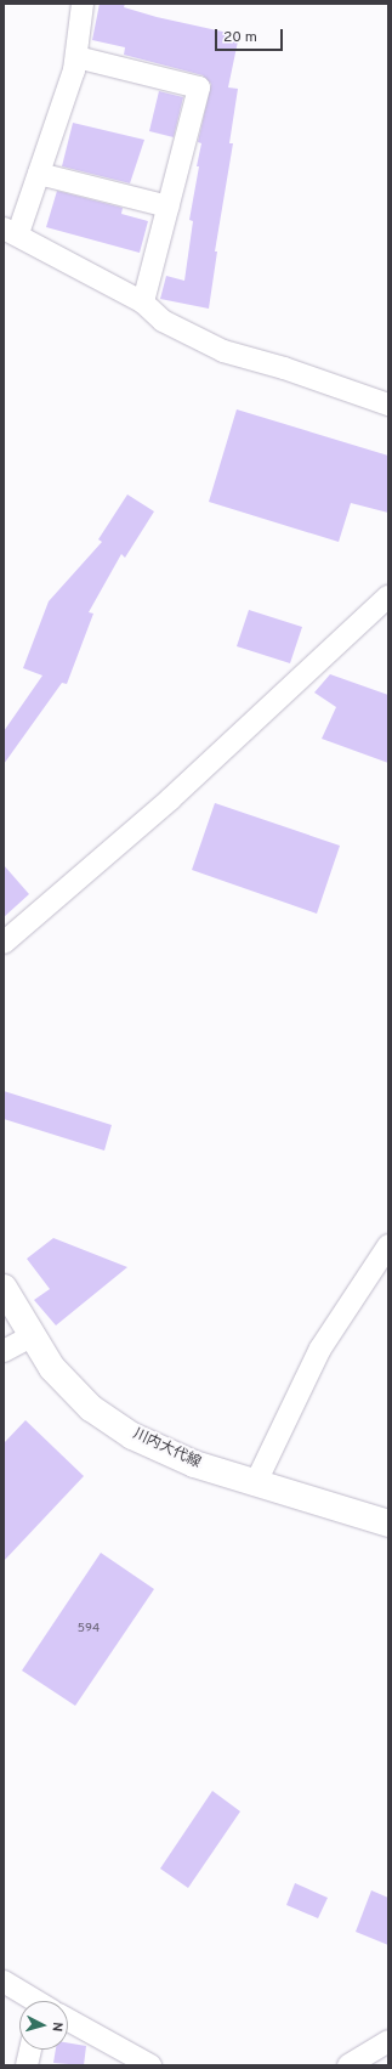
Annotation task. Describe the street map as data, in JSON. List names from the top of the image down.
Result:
{
  "streets": {
    "main road": ["川内大代線"]
  },
  "house_numbers": ["594"],
  "scale_bar": "20 m",
  "north": "right"
}
